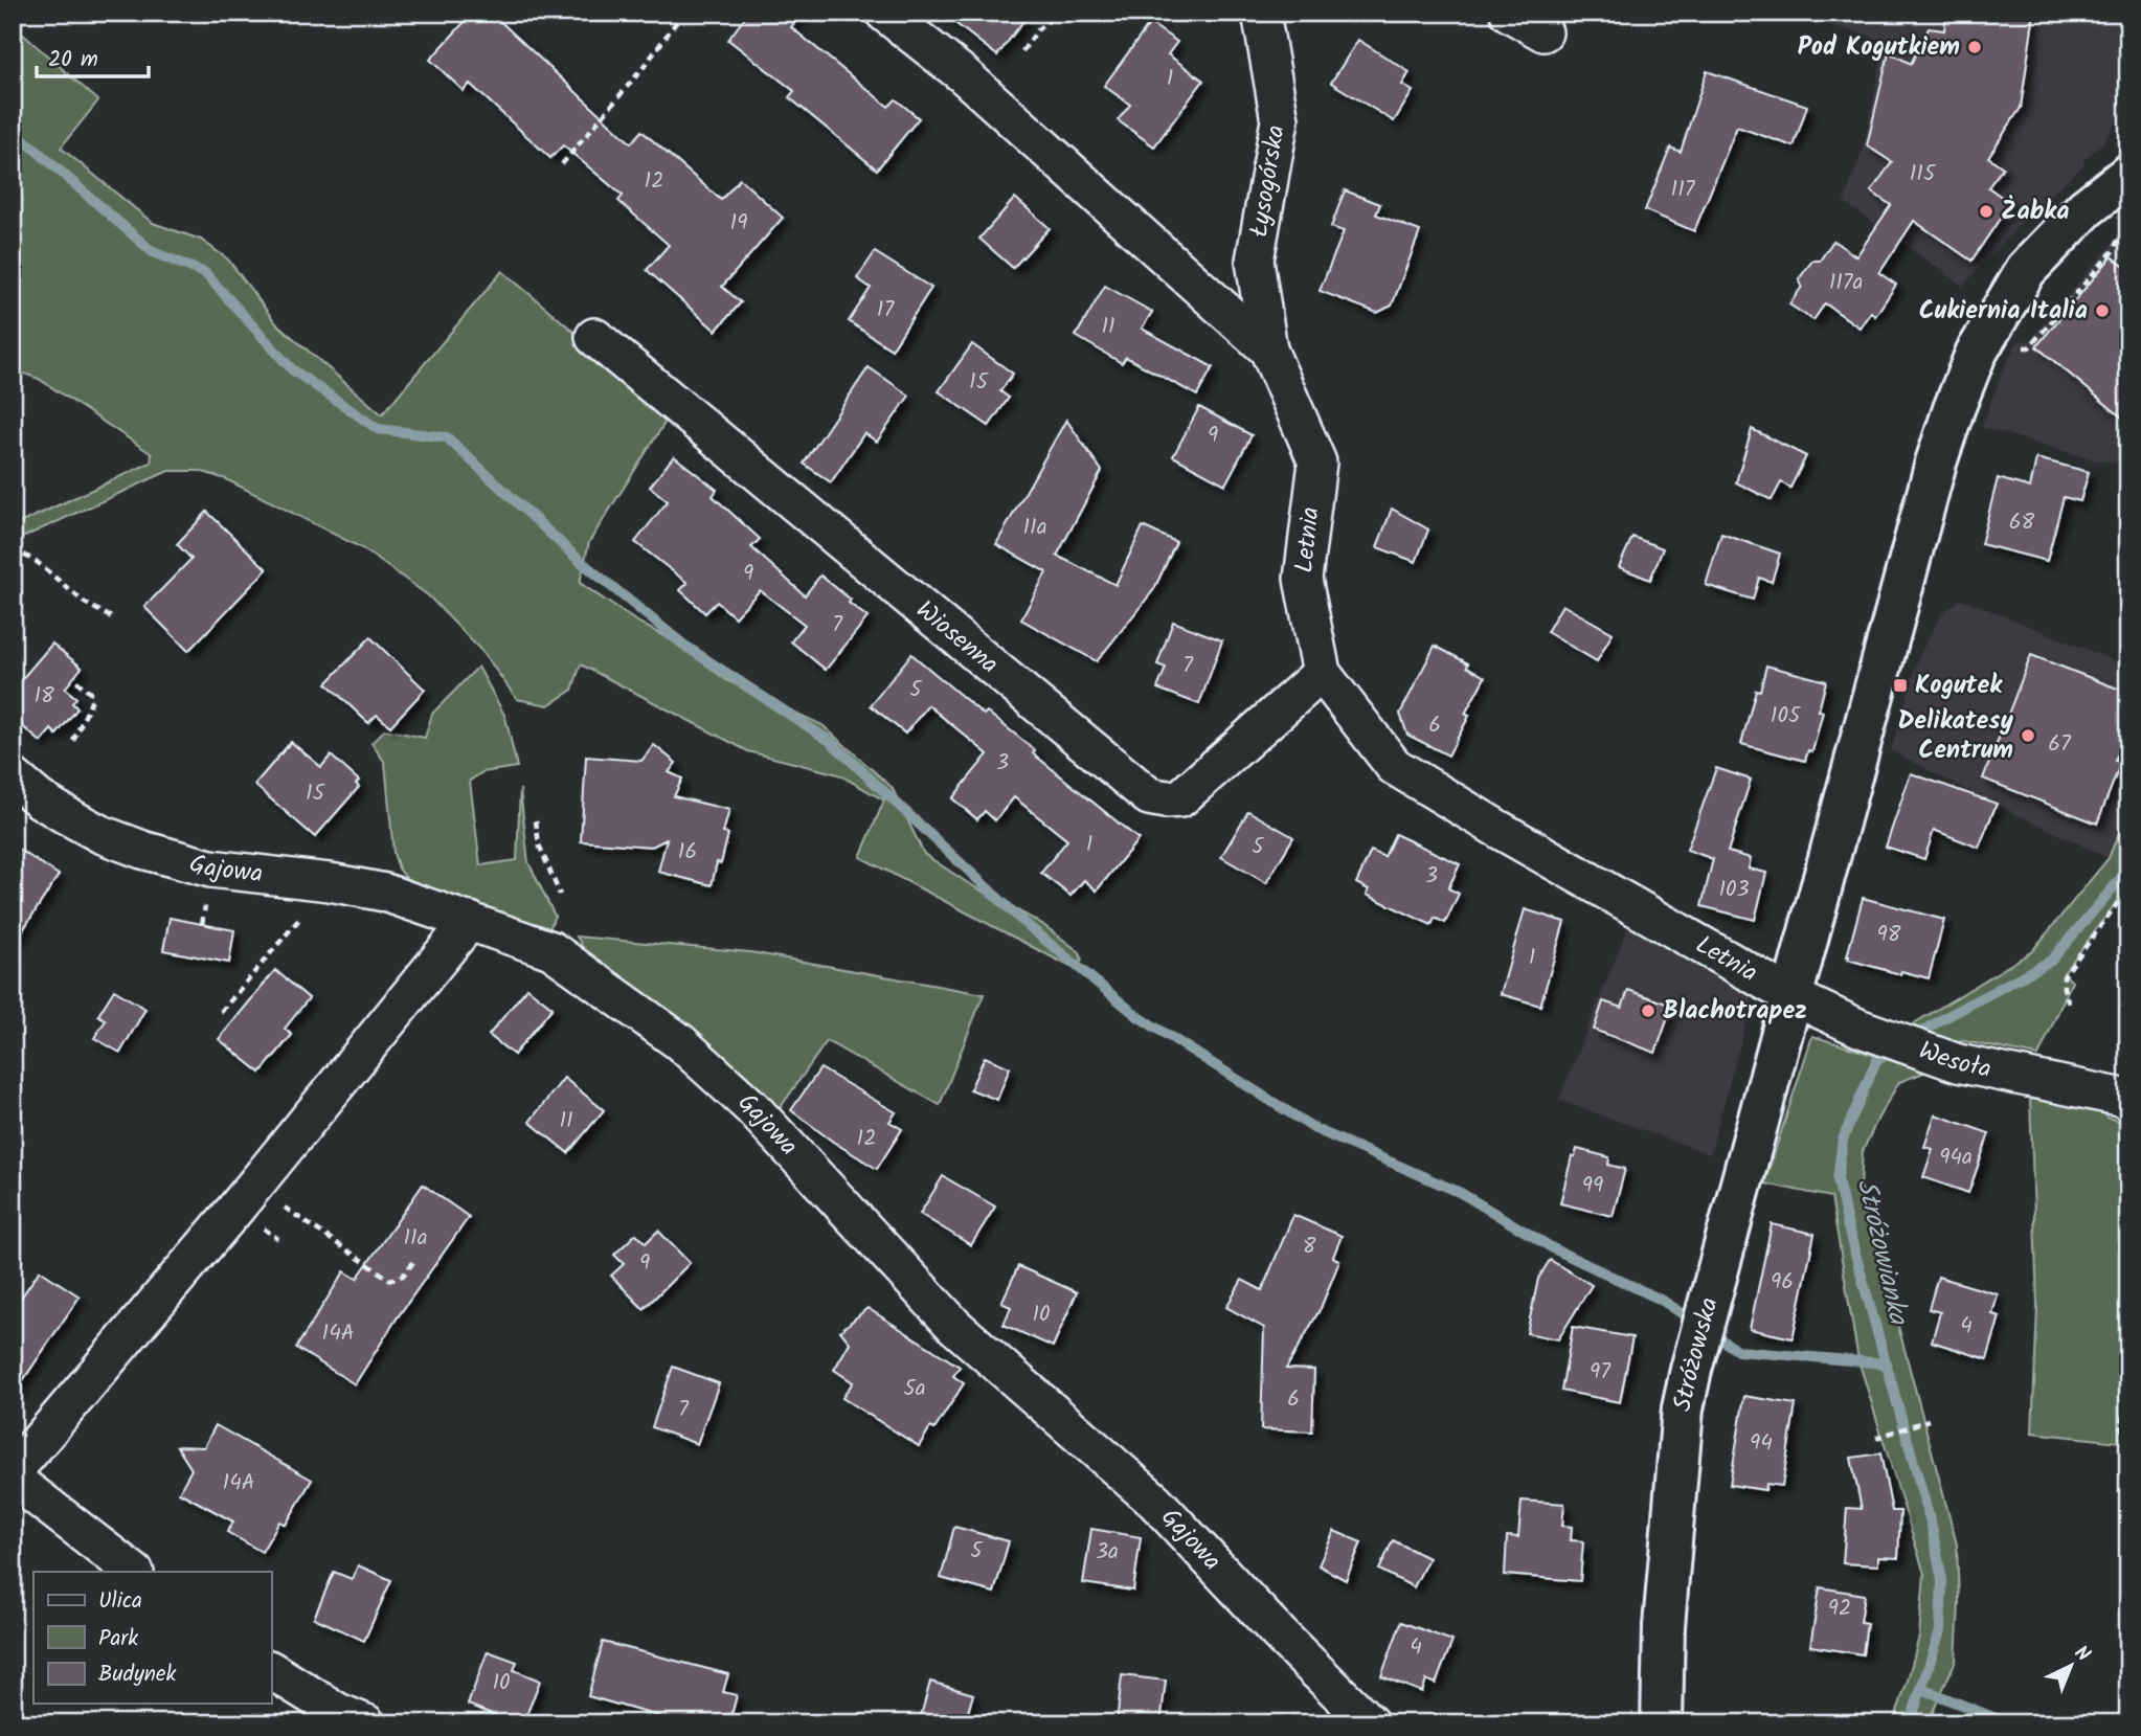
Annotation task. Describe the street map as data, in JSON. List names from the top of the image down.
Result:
{
  "streets": {
    "main road": ["Stróżowska"],
    "street": [
      "Łysogórska",
      "Letnia",
      "Wiosenna",
      "Gajowa",
      "Wesoła"
    ]
  },
  "crossings": [
    ["Łysogórska", "Letnia"],
    ["Letnia", "Wiosenna"],
    ["Letnia", "Wesoła"],
    ["Letnia", "Stróżowska"],
    ["Wesoła", "Stróżowska"]
  ],
  "water": ["Stróżowianka"],
  "places": {
    "other": [
      "Pod Kogutkiem",
      "Żabka",
      "Cukiernia Italia",
      "Delikatesy Centrum",
      "Blachotrapez"
    ],
    "transit": ["Kogutek"]
  },
  "house_numbers": [
    "1",
    "115",
    "12",
    "117",
    "19",
    "117a",
    "17",
    "11",
    "15",
    "9",
    "68",
    "11a",
    "9",
    "7",
    "7",
    "5",
    "18",
    "105",
    "6",
    "67",
    "3",
    "15",
    "1",
    "5",
    "16",
    "3",
    "103",
    "98",
    "1",
    "11",
    "12",
    "94a",
    "99",
    "11a",
    "8",
    "9",
    "96",
    "10",
    "4",
    "14A",
    "97",
    "5a",
    "6",
    "7",
    "94",
    "14A",
    "5",
    "3a",
    "92",
    "4",
    "10"
  ],
  "legend": ["Ulica", "Park", "Budynek"],
  "scale_bar": "20 m",
  "north": "top right"
}
